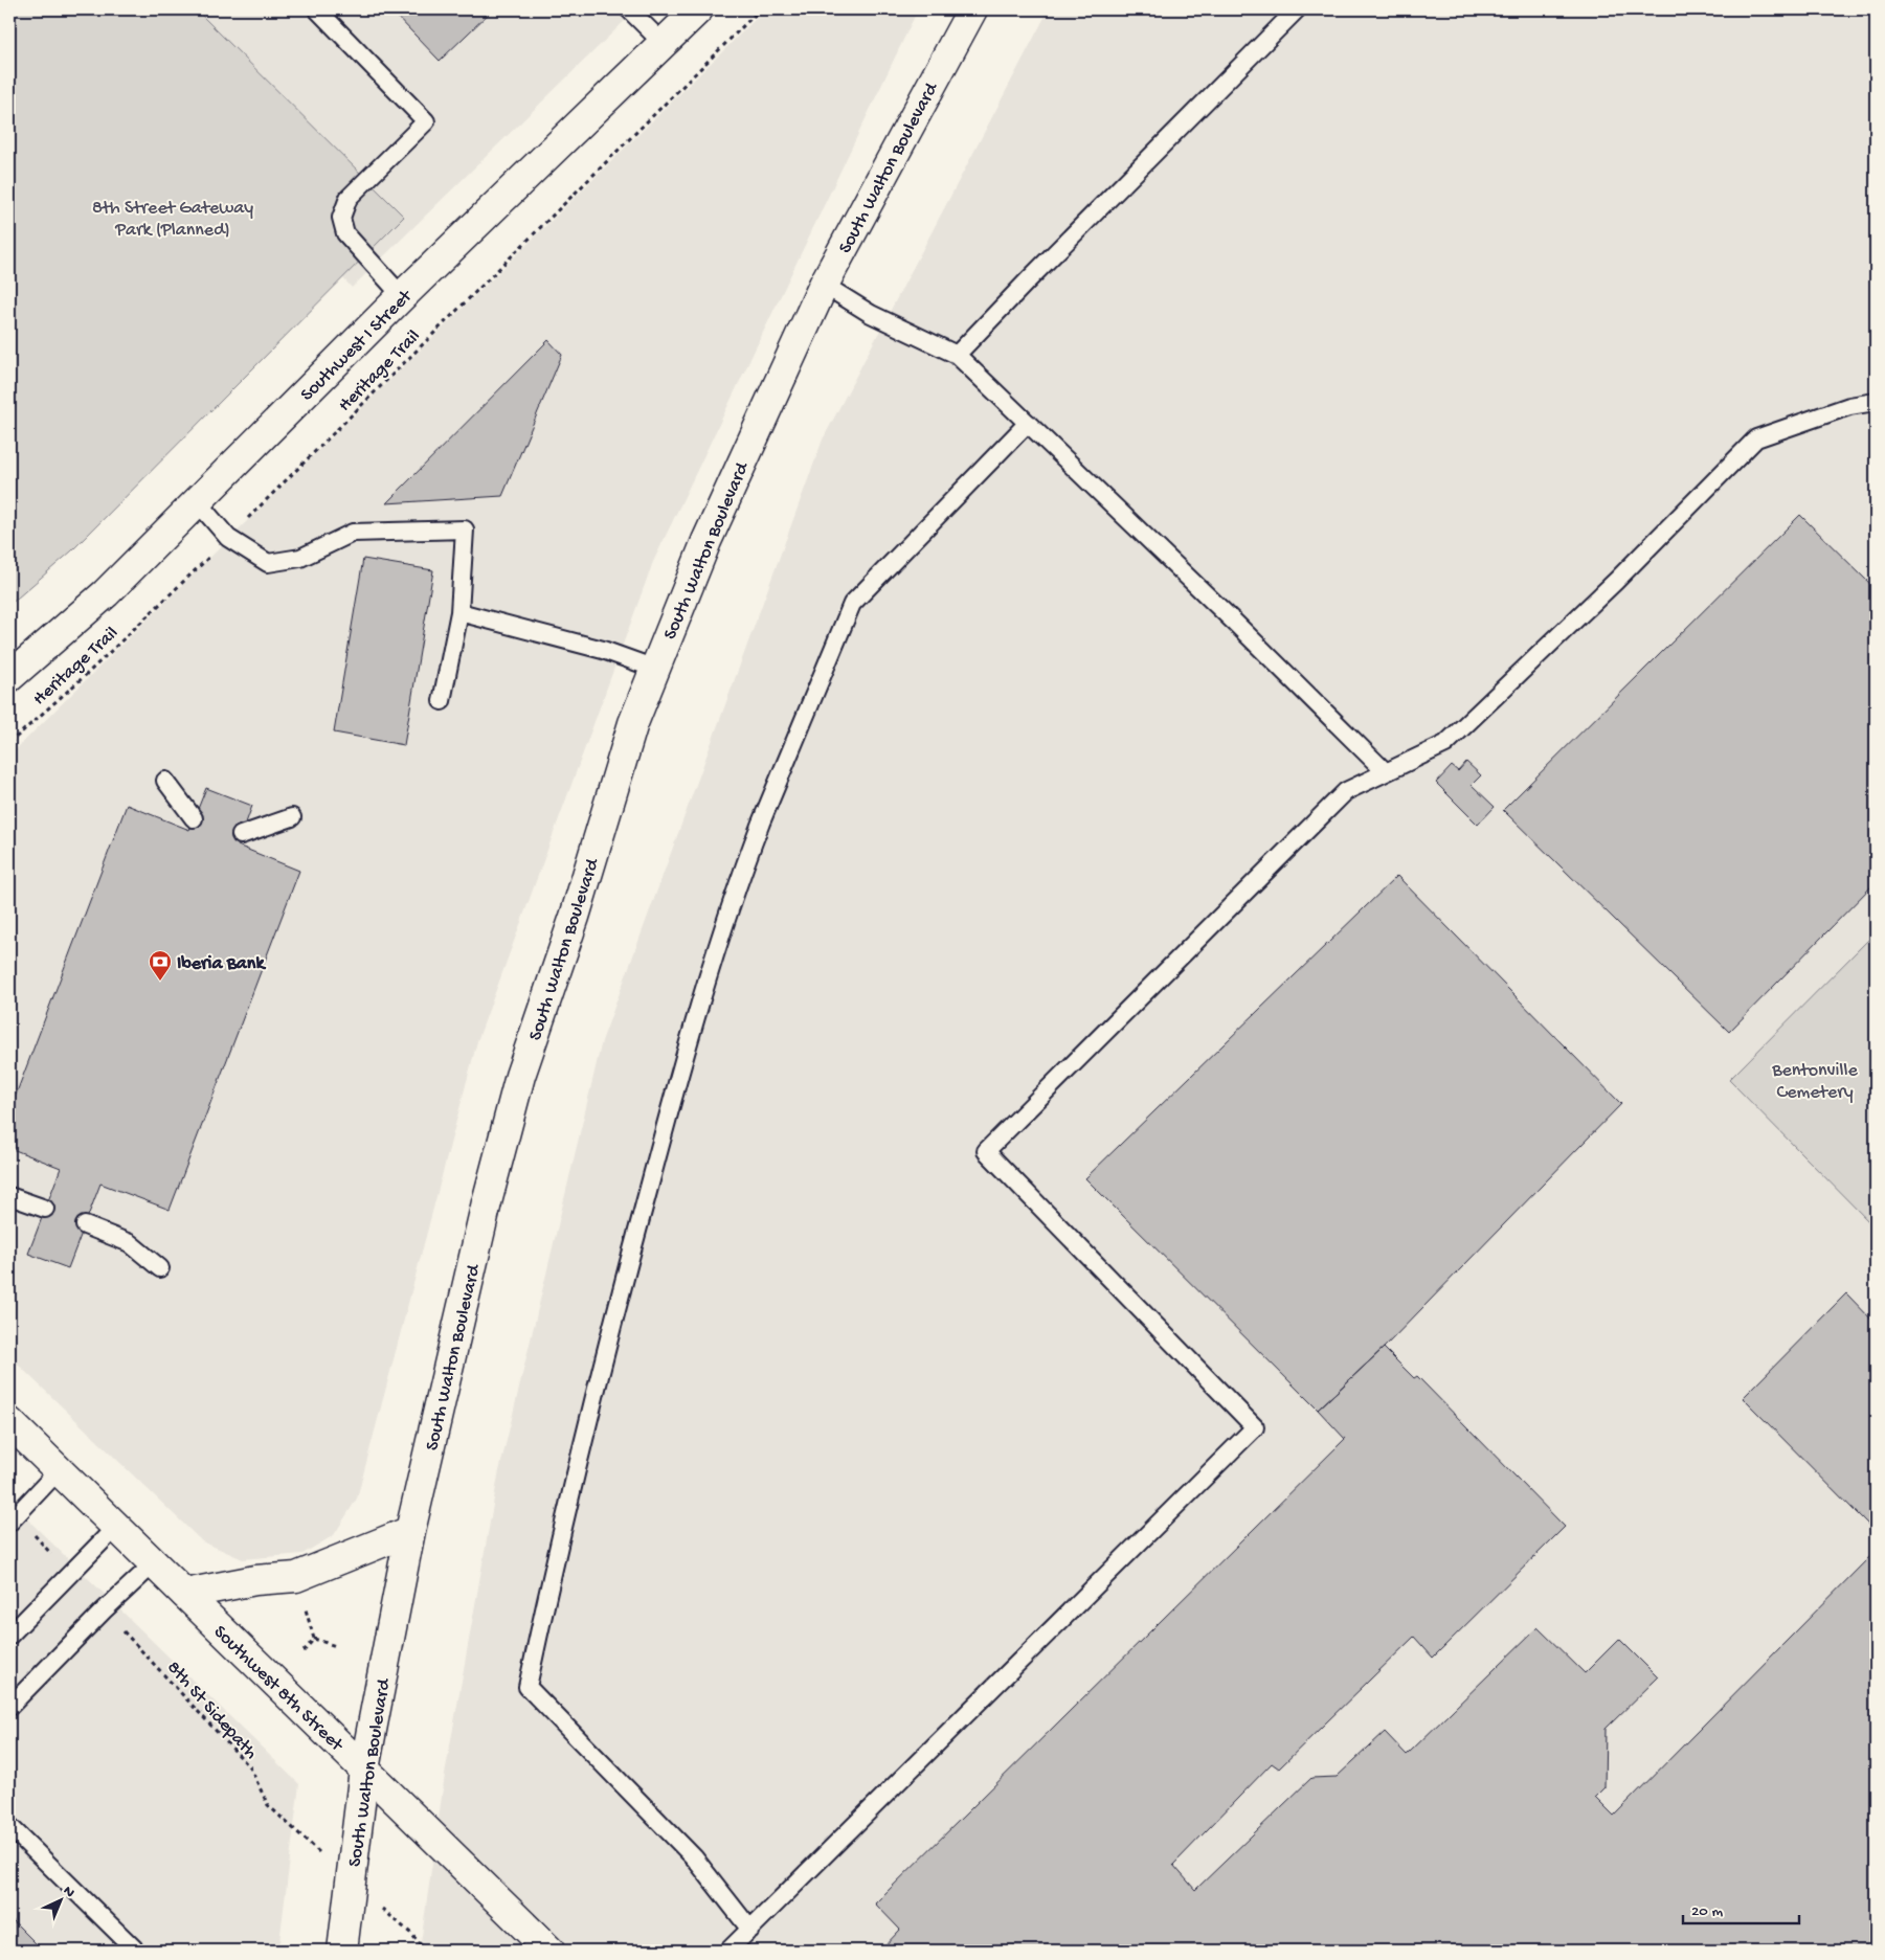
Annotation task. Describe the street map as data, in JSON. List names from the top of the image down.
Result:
{
  "streets": {
    "main road": ["South Walton Boulevard", "Southwest I Street", "Southwest 8th Street"],
    "path": ["Heritage Trail", "8th St Sidepath"]
  },
  "crossings": [
    ["South Walton Boulevard", "Southwest 8th Street"]
  ],
  "parks": ["8th Street Gateway Park (Planned)", "Bentonville Cemetery"],
  "places": {
    "bank": ["Iberia Bank"]
  },
  "scale_bar": "20 m",
  "north": "top right"
}
